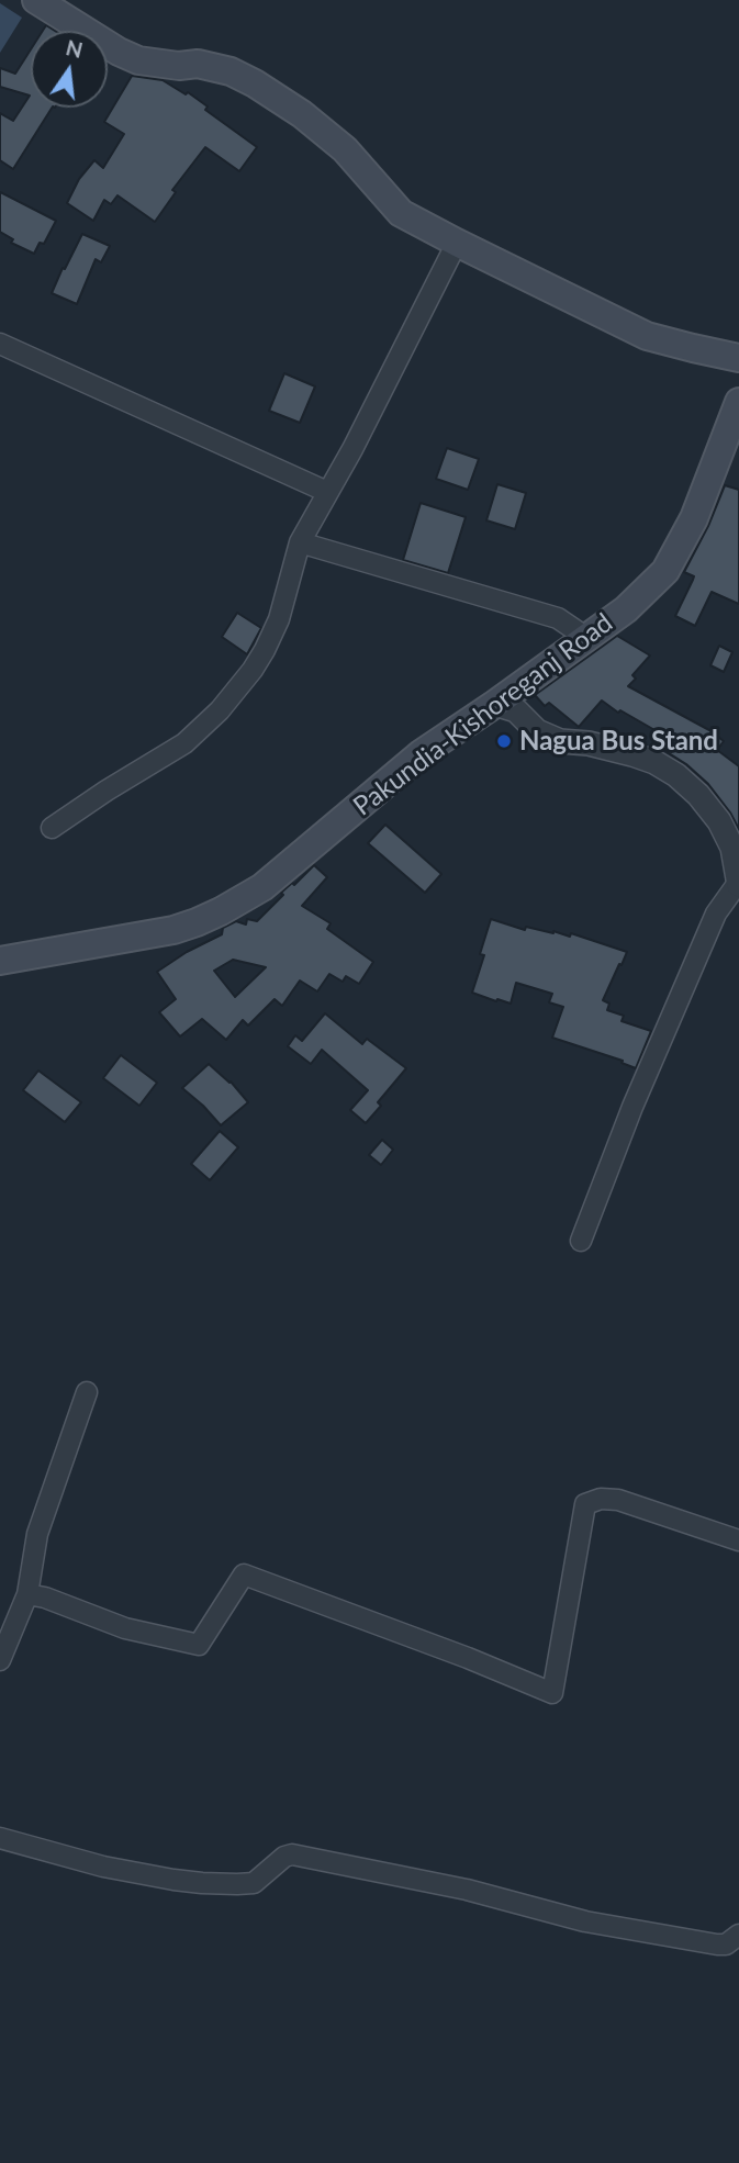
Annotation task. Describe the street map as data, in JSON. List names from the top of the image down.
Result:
{
  "streets": {
    "main road": ["Pakundia-Kishoreganj Road"]
  },
  "places": ["Nagua Bus Stand"],
  "north": "top"
}
